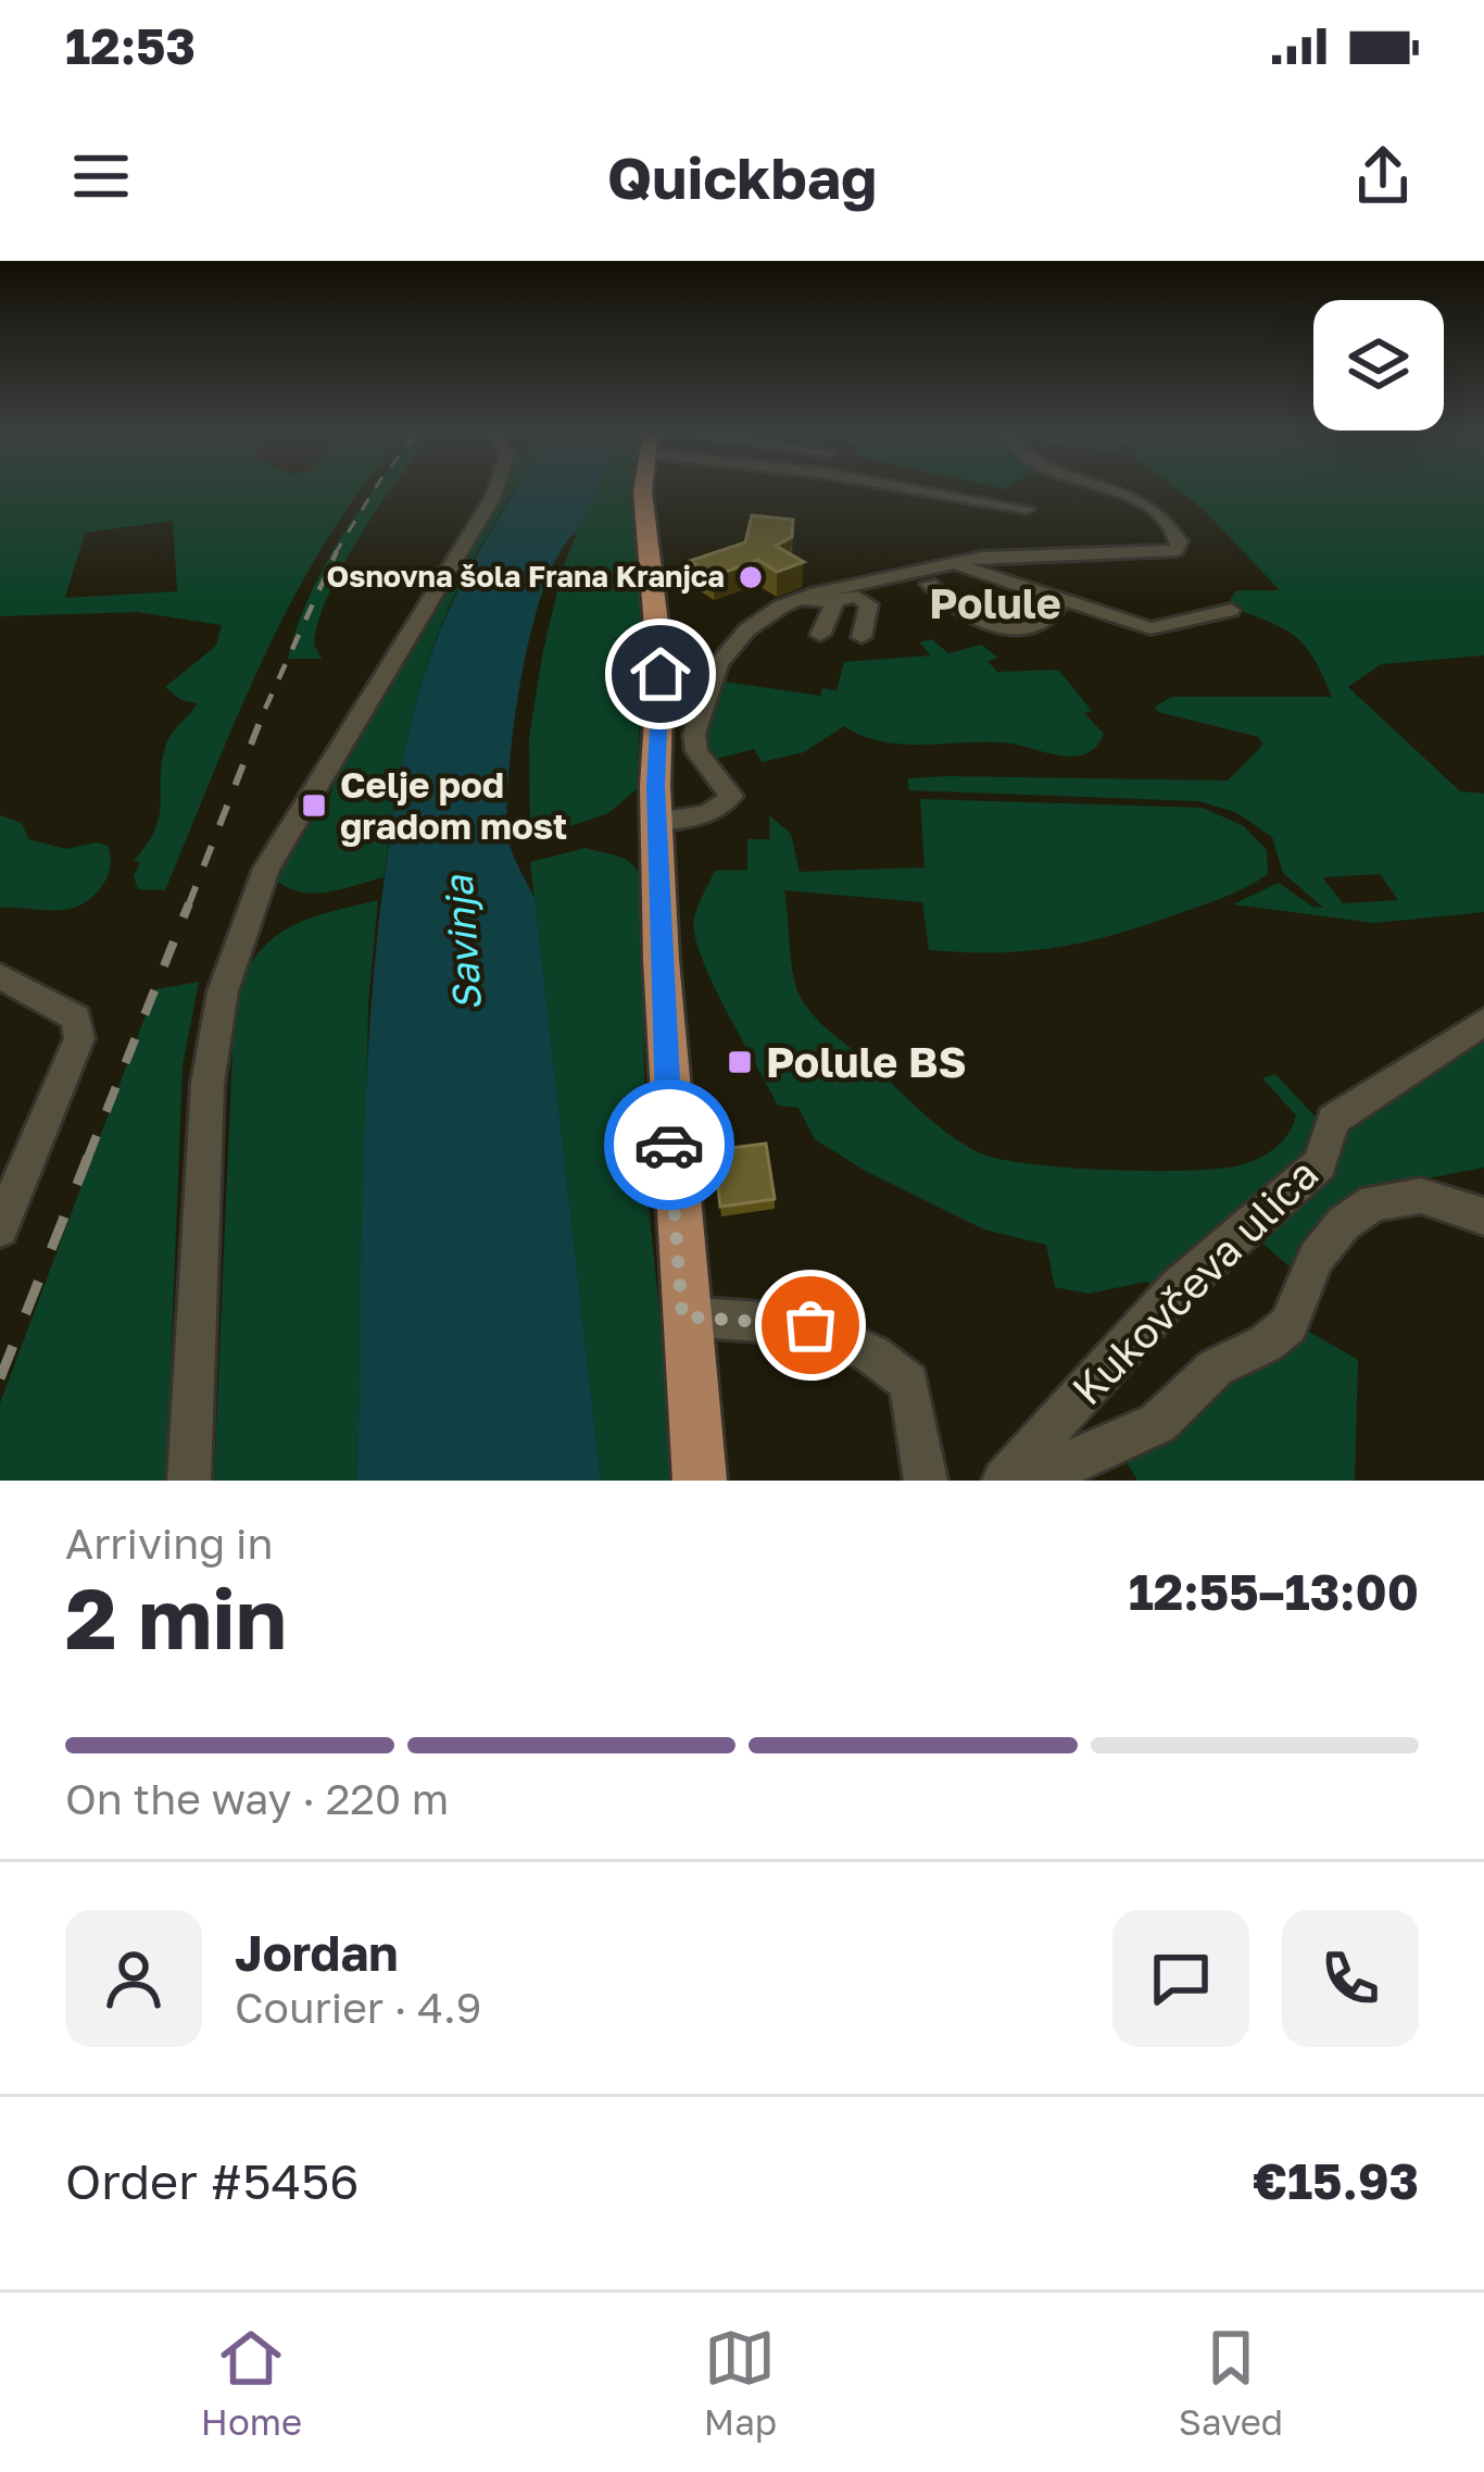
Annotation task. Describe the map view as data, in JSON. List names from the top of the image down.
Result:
{
  "streets": {
    "street": ["Kukovčeva ulica"]
  },
  "districts": ["Polule"],
  "water": ["Savinja"],
  "places": {
    "other": ["Osnovna šola Frana Kranjca"],
    "transit": ["Celje pod gradom most", "Polule BS"]
  },
  "page": {
    "status": "12:53",
    "header": "Quickbag",
    "heading": ["2 min", "Arriving in", "12:55–13:00"],
    "panel": [
      "Jordan",
      "Courier · 4.9",
      "Order #5456",
      "€15.93"
    ],
    "bar": "On the way · 220 m",
    "tabs": ["Home", "Map", "Saved"]
  }
}
